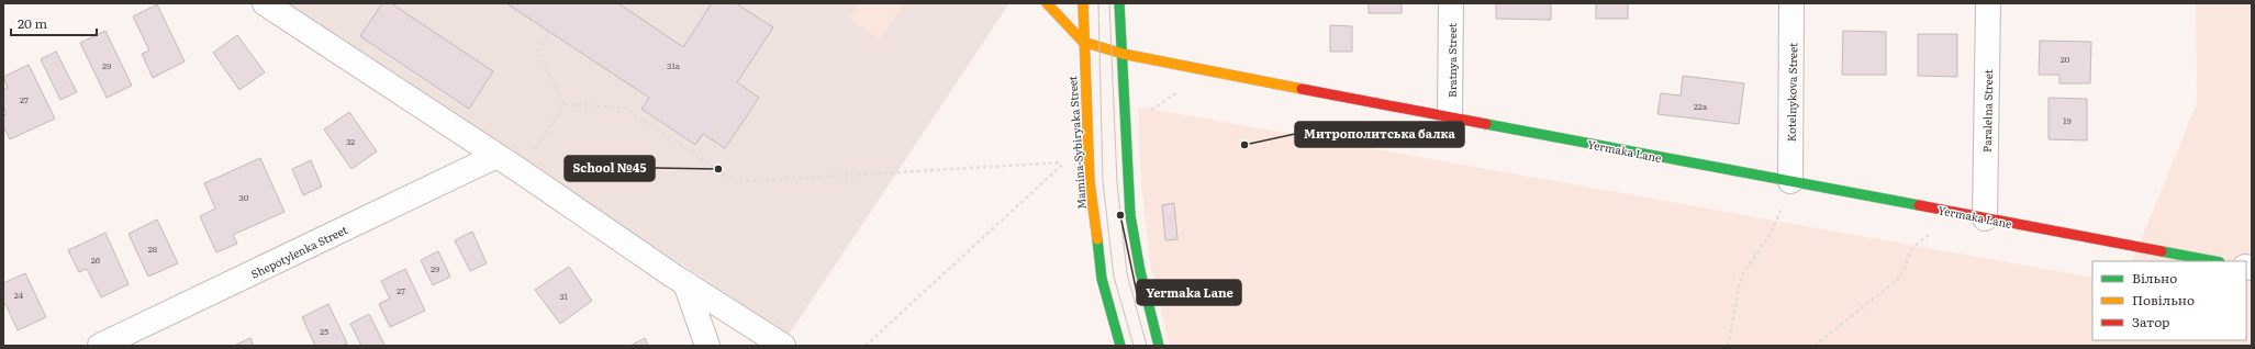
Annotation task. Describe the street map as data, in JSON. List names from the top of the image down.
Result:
{
  "streets": {
    "street": [
      "Bratnya Street",
      "Kotelnykova Street",
      "Paralelna Street",
      "Mamina-Sybiryaka Street",
      "Yermaka Lane",
      "Shepotylenka Street"
    ]
  },
  "crossings": [
    ["Bratnya Street", "Yermaka Lane"],
    ["Kotelnykova Street", "Yermaka Lane"],
    ["Paralelna Street", "Yermaka Lane"],
    ["Mamina-Sybiryaka Street", "Yermaka Lane"]
  ],
  "places": ["Митрополитська балка", "School №45", "Yermaka Lane"],
  "house_numbers": [
    "20",
    "29",
    "31а",
    "27",
    "22а",
    "19",
    "32",
    "30",
    "28",
    "26",
    "29",
    "27",
    "24",
    "31",
    "25"
  ],
  "legend": ["Вільно", "Повільно", "Затор"],
  "scale_bar": "20 m"
}
